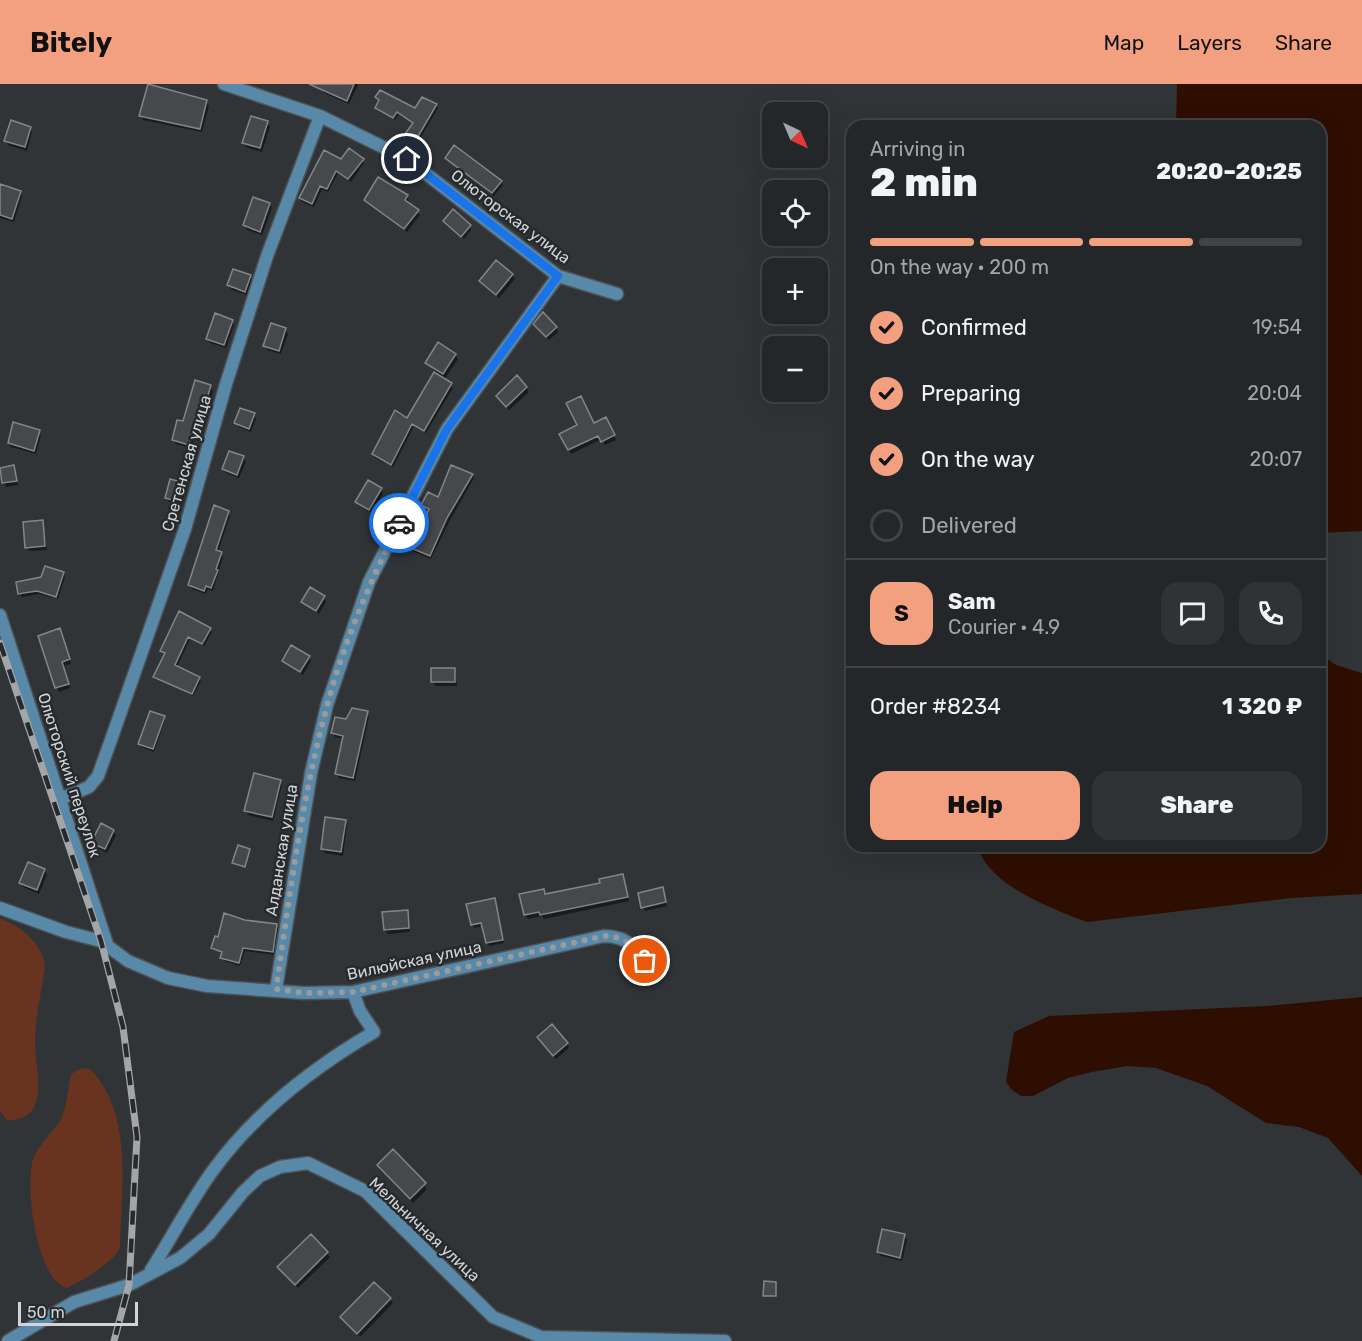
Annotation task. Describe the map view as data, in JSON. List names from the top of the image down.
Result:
{
  "streets": {
    "street": [
      "Олюторская улица",
      "Сретенская улица",
      "Олюторский переулок",
      "Алданская улица",
      "Вилюйская улица",
      "Мельничная улица"
    ]
  },
  "crossings": [
    ["Олюторская улица", "Сретенская улица"],
    ["Олюторская улица", "Алданская улица"],
    ["Сретенская улица", "Олюторский переулок"],
    ["Олюторский переулок", "Вилюйская улица"],
    ["Алданская улица", "Вилюйская улица"]
  ],
  "scale_bar": "50 m",
  "north": "bottom right",
  "page": {
    "header": "Bitely",
    "nav": ["Map", "Layers", "Share"],
    "map_buttons": ["+", "−"],
    "heading": ["2 min", "Arriving in", "20:20–20:25"],
    "panel": [
      "Sam",
      "Courier · 4.9",
      "Order #8234",
      "1 320 ₽"
    ],
    "bar": "On the way · 200 m",
    "list": [
      ["Confirmed", "19:54"],
      ["Preparing", "20:04"],
      ["On the way", "20:07"],
      "Delivered"
    ],
    "round": "S",
    "buttons": ["Help", "Share"],
    "scale": "50 m"
  }
}
